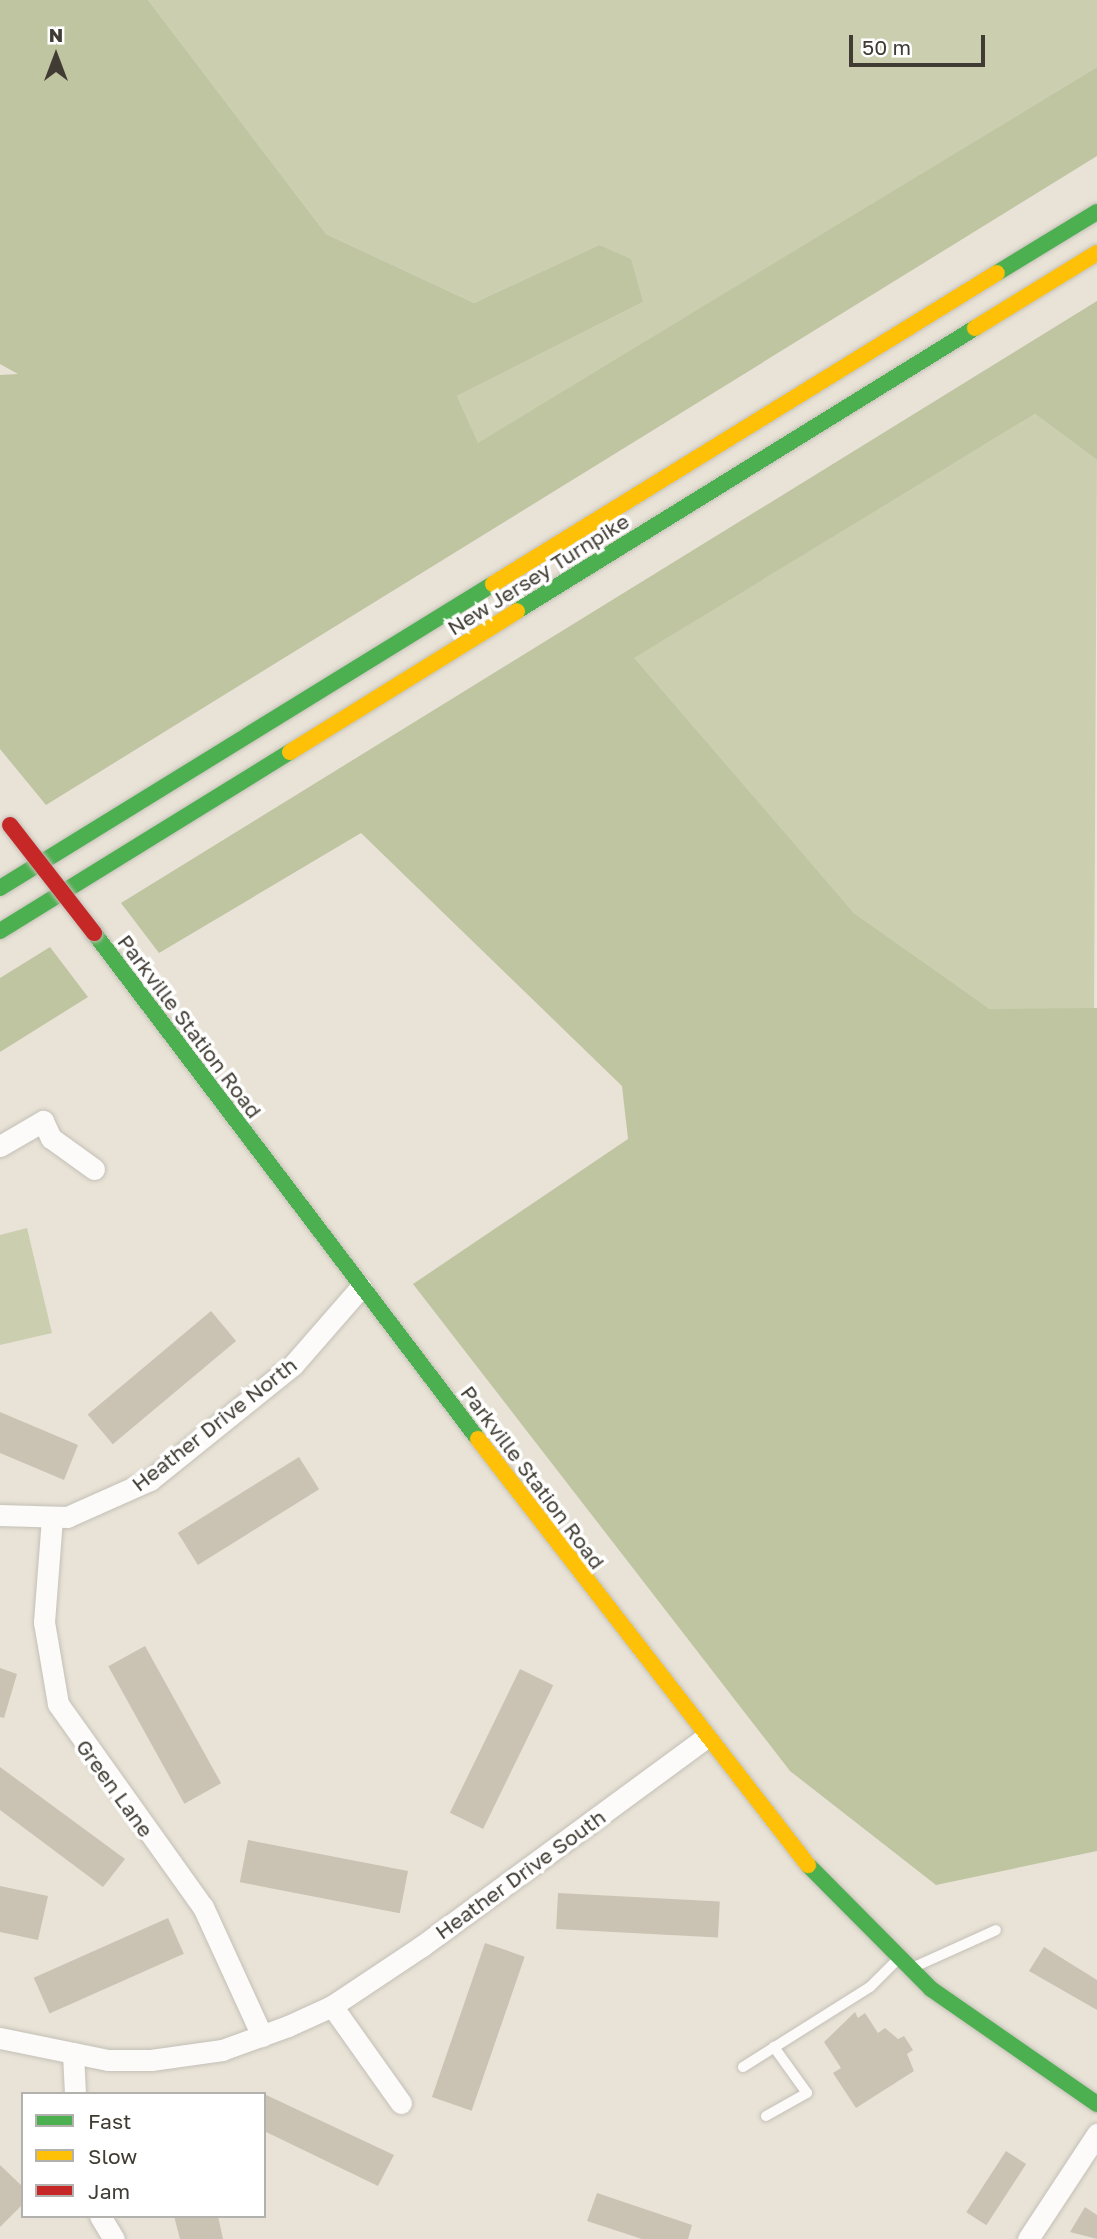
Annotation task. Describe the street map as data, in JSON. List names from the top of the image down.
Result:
{
  "streets": {
    "main road": ["New Jersey Turnpike", "Parkville Station Road"],
    "street": ["Heather Drive North", "Green Lane", "Heather Drive South"]
  },
  "crossings": [
    ["Parkville Station Road", "Heather Drive North"],
    ["Parkville Station Road", "Heather Drive South"],
    ["Heather Drive North", "Green Lane"],
    ["Green Lane", "Heather Drive South"]
  ],
  "legend": ["Fast", "Slow", "Jam"],
  "scale_bar": "50 m",
  "north": "top"
}
